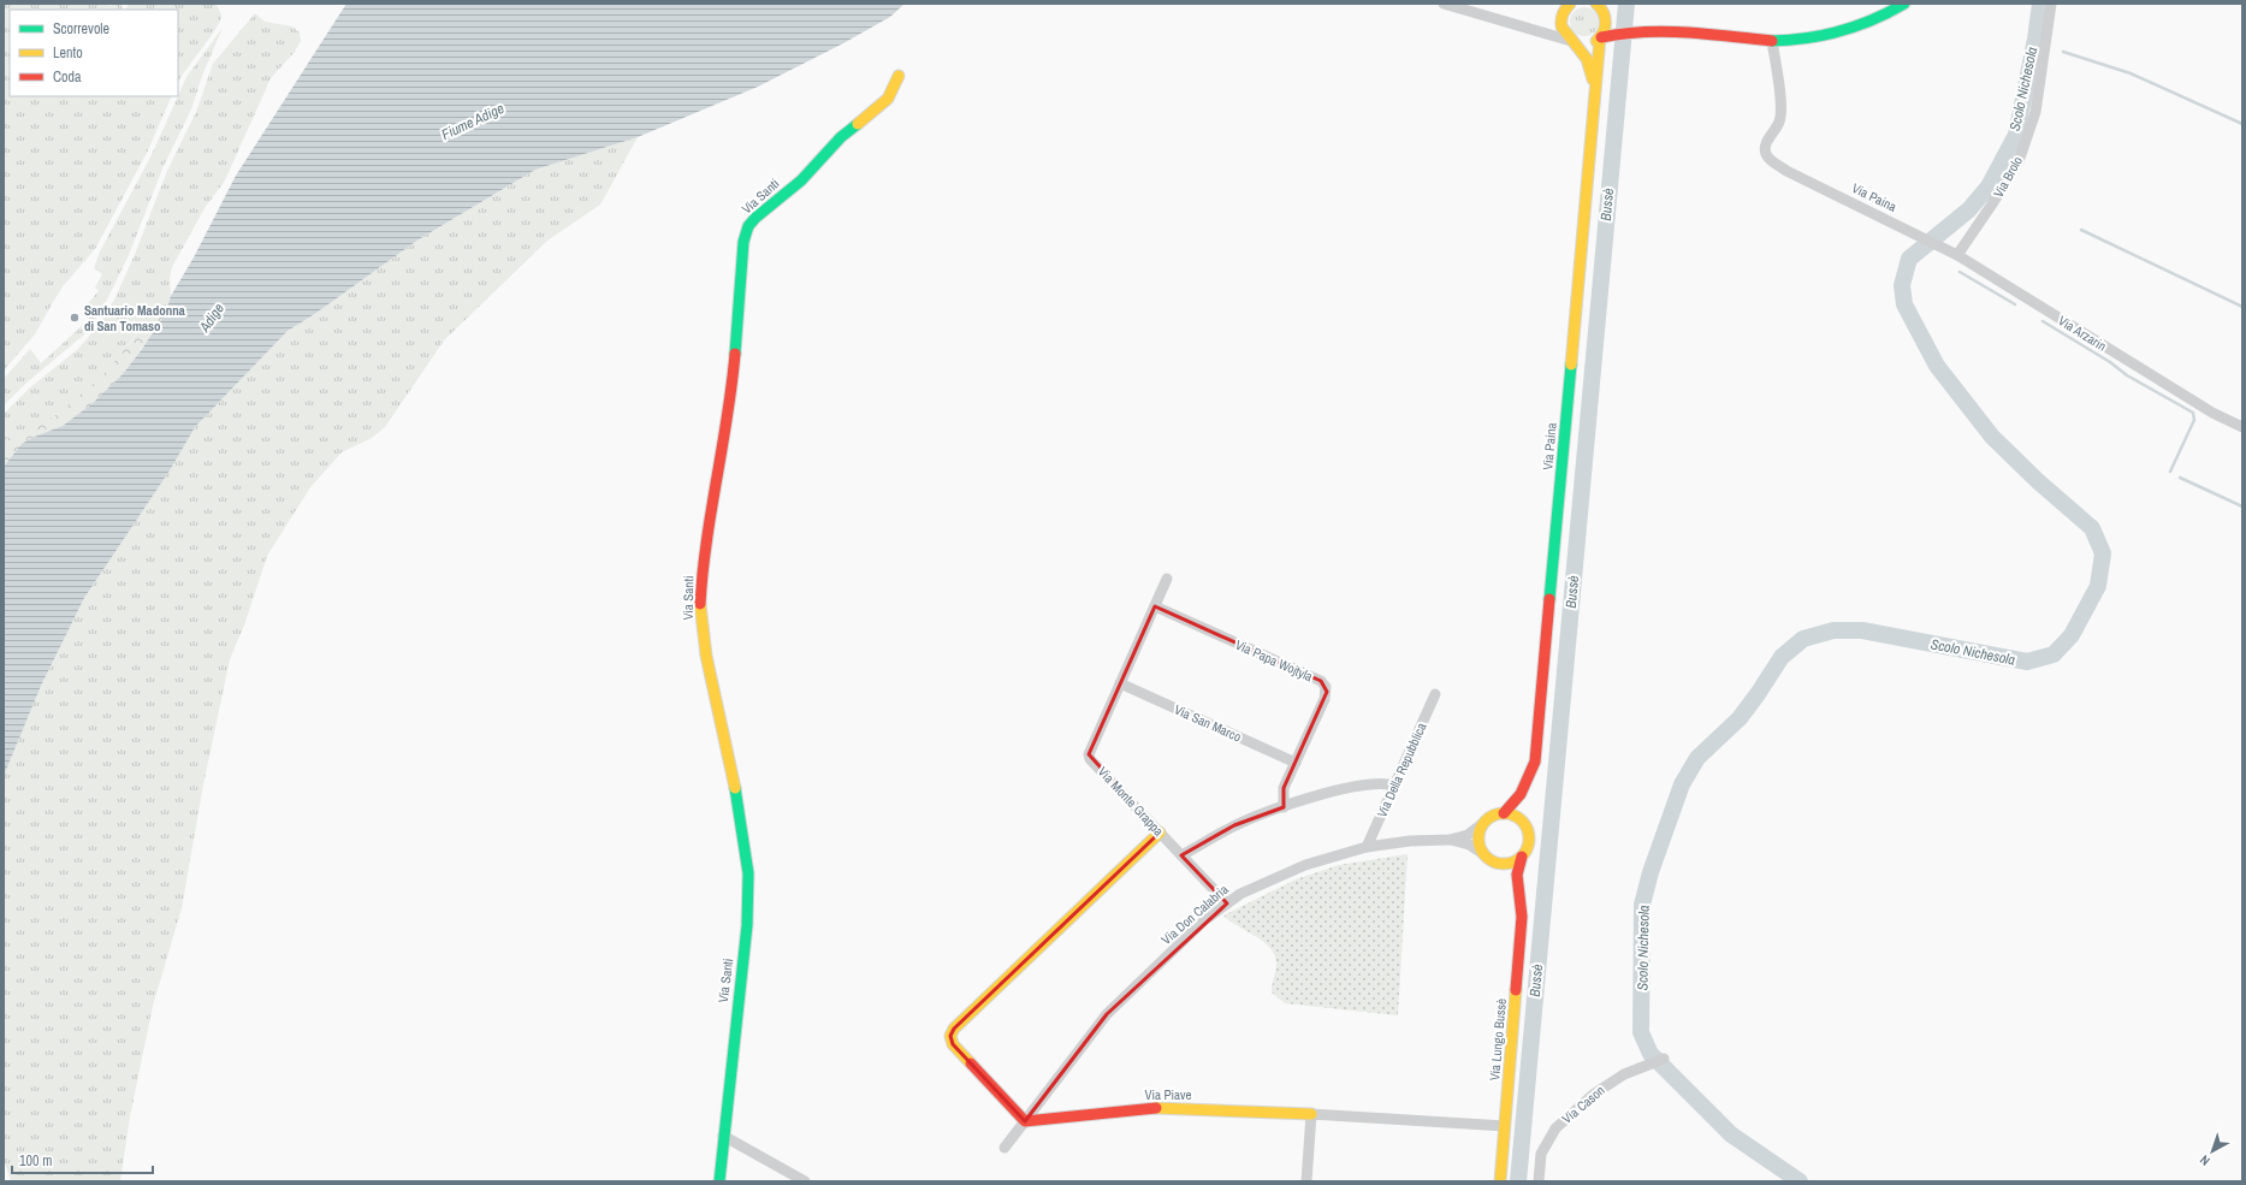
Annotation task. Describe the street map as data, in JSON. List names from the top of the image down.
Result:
{
  "streets": {
    "main road": [
      "Via Santi",
      "Via Paina",
      "Via Lungo Bussè",
      "Via Piave"
    ],
    "street": [
      "Via Brolo",
      "Via Arzarin",
      "Via Papa Wojtyla",
      "Via San Marco",
      "Via Della Repubblica",
      "Via Monte Grappa",
      "Via Don Calabria",
      "Via Cason"
    ]
  },
  "crossings": [
    ["Via Brolo", "Via Arzarin"],
    ["Via Paina", "Via Arzarin"],
    ["Via Paina", "Via Don Calabria"],
    ["Via Paina", "Via Lungo Bussè"],
    ["Via Papa Wojtyla", "Via San Marco"],
    ["Via Papa Wojtyla", "Via Monte Grappa"],
    ["Via San Marco", "Via Monte Grappa"],
    ["Via Della Repubblica", "Via Don Calabria"],
    ["Via Monte Grappa", "Via Don Calabria"],
    ["Via Don Calabria", "Via Lungo Bussè"],
    ["Via Don Calabria", "Via Piave"],
    ["Via Lungo Bussè", "Via Piave"]
  ],
  "water": [
    "Scolo Nichesola",
    "Fiume Adige",
    "Bussè",
    "Adige"
  ],
  "places": ["Santuario Madonna di San Tomaso"],
  "legend": ["Scorrevole", "Lento", "Coda"],
  "scale_bar": "100 m",
  "north": "bottom left"
}
